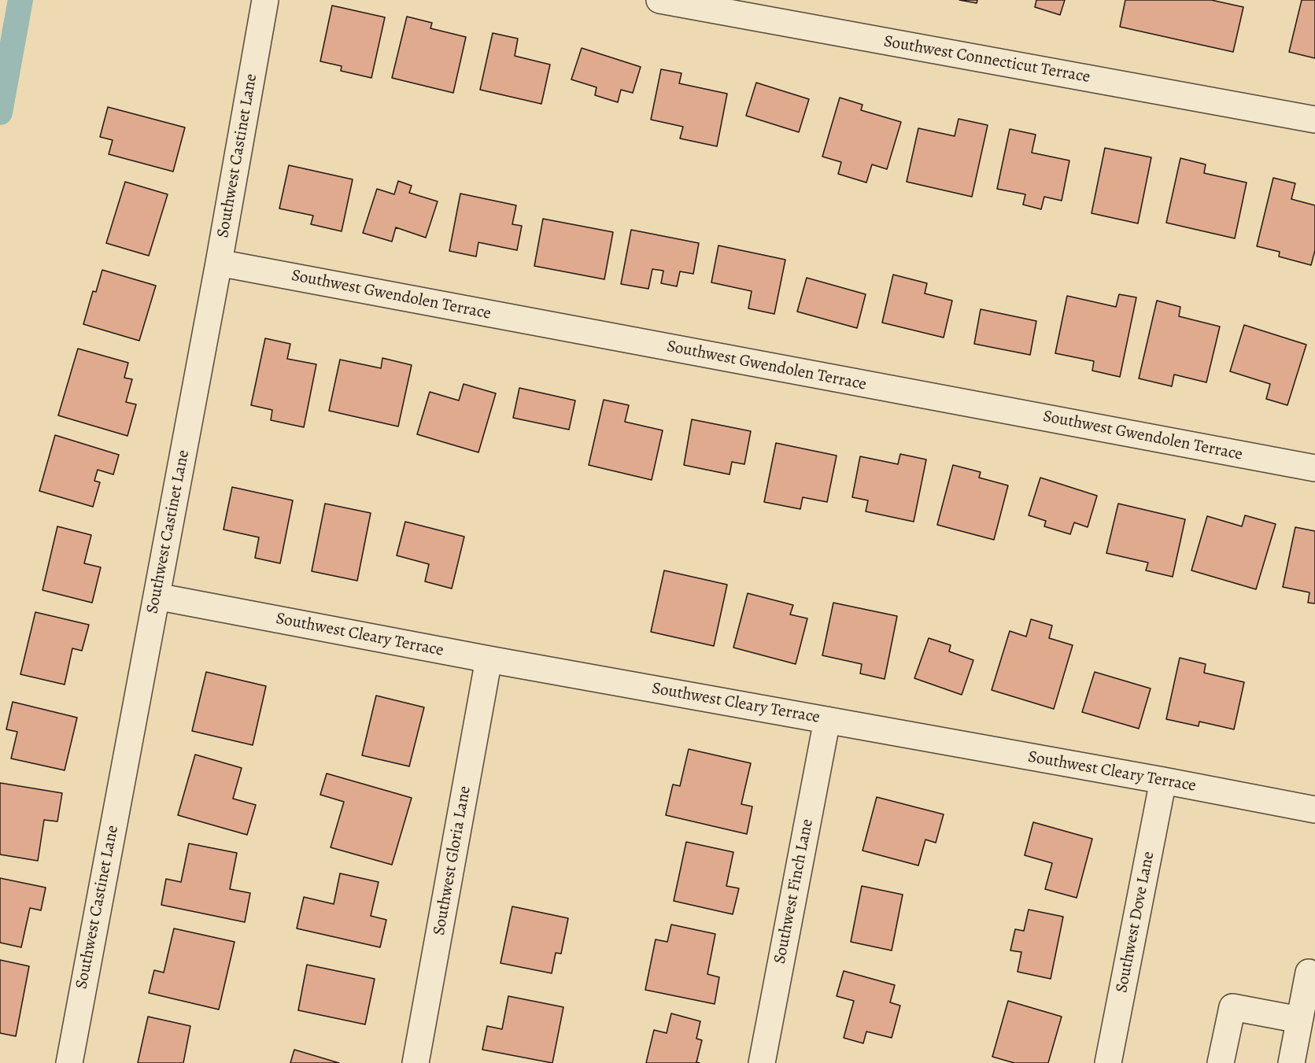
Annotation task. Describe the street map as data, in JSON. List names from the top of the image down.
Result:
{
  "streets": {
    "street": [
      "Southwest Connecticut Terrace",
      "Southwest Castinet Lane",
      "Southwest Gwendolen Terrace",
      "Southwest Cleary Terrace",
      "Southwest Gloria Lane",
      "Southwest Finch Lane",
      "Southwest Dove Lane"
    ]
  },
  "crossings": [
    ["Southwest Castinet Lane", "Southwest Gwendolen Terrace"],
    ["Southwest Castinet Lane", "Southwest Cleary Terrace"],
    ["Southwest Cleary Terrace", "Southwest Gloria Lane"],
    ["Southwest Cleary Terrace", "Southwest Finch Lane"],
    ["Southwest Cleary Terrace", "Southwest Dove Lane"]
  ]
}
